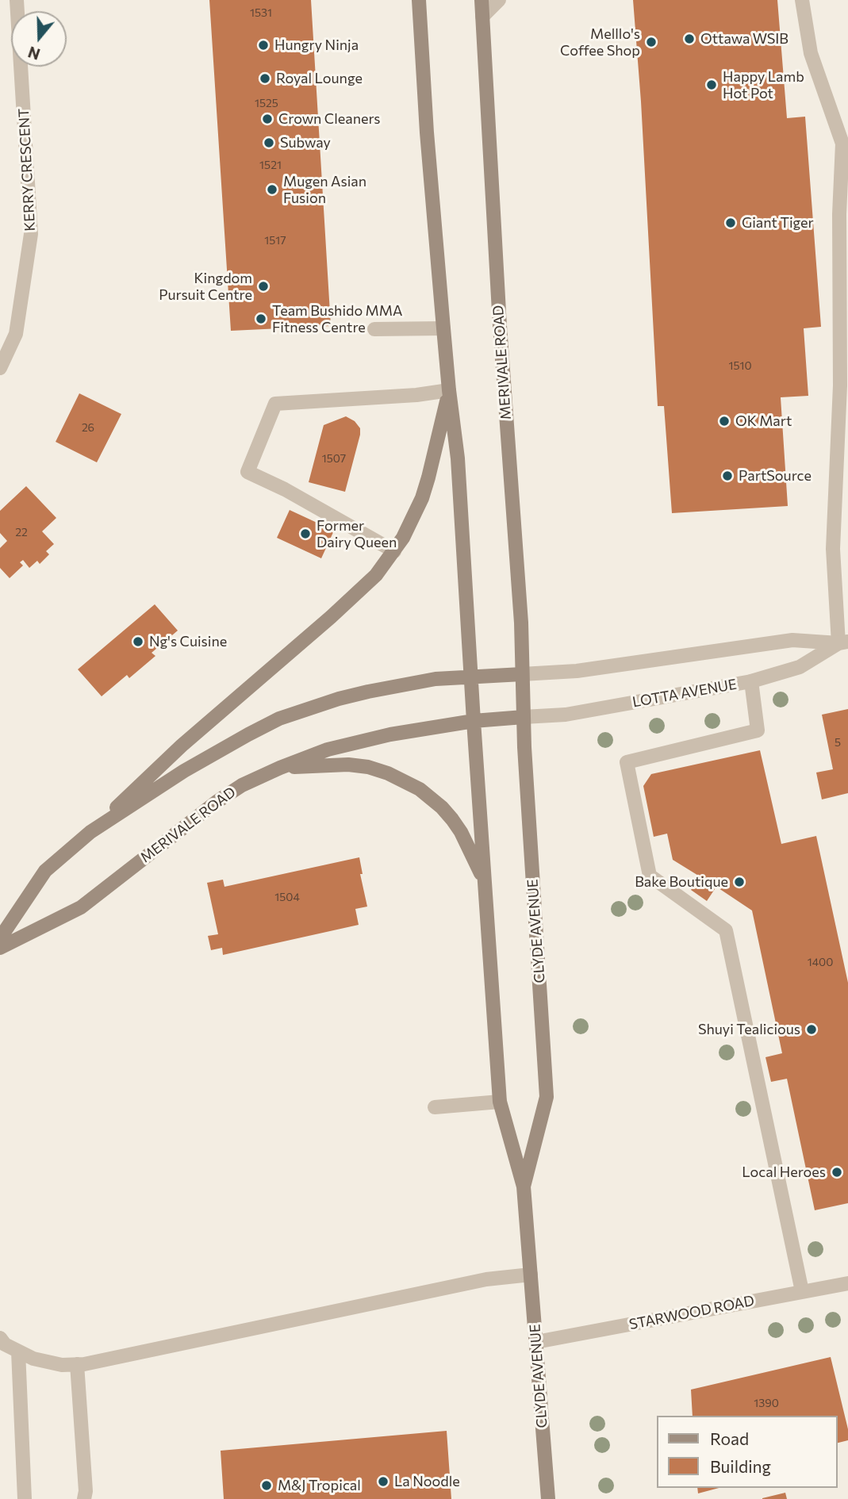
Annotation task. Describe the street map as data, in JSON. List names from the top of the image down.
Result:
{
  "streets": {
    "main road": ["MERIVALE ROAD", "CLYDE AVENUE"],
    "street": ["KERRY CRESCENT", "LOTTA AVENUE", "STARWOOD ROAD"]
  },
  "crossings": [
    ["MERIVALE ROAD", "LOTTA AVENUE"],
    ["MERIVALE ROAD", "CLYDE AVENUE"],
    ["LOTTA AVENUE", "CLYDE AVENUE"],
    ["CLYDE AVENUE", "STARWOOD ROAD"]
  ],
  "places": [
    "Ottawa WSIB",
    "Melllo's Coffee Shop",
    "Hungry Ninja",
    "Royal Lounge",
    "Happy Lamb Hot Pot",
    "Crown Cleaners",
    "Subway",
    "Mugen Asian Fusion",
    "Giant Tiger",
    "Kingdom Pursuit Centre",
    "Team Bushido MMA Fitness Centre",
    "OK Mart",
    "PartSource",
    "Former Dairy Queen",
    "Ng's Cuisine",
    "Bake Boutique",
    "Shuyi Tealicious",
    "Local Heroes",
    "La Noodle",
    "M&J Tropical"
  ],
  "house_numbers": [
    "1531",
    "1525",
    "1521",
    "1517",
    "1510",
    "26",
    "1507",
    "22",
    "5",
    "1504",
    "1400",
    "1390"
  ],
  "legend": ["Road", "Building"],
  "north": "bottom"
}
